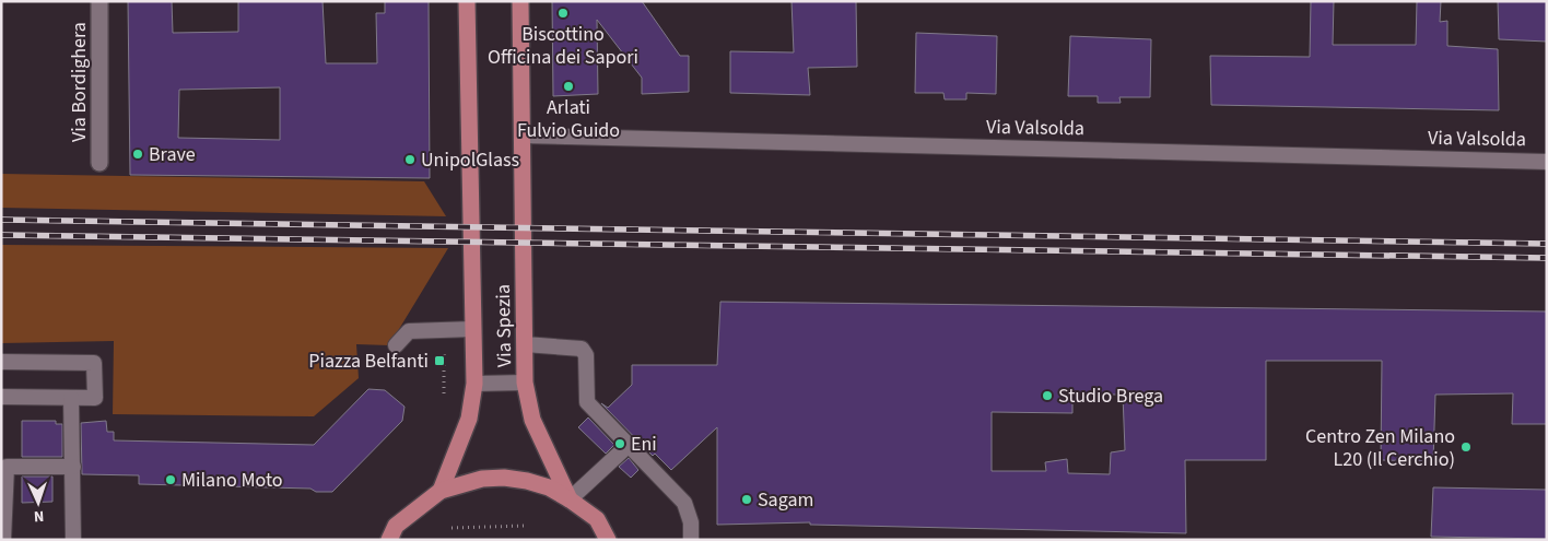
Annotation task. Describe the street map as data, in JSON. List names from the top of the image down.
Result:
{
  "streets": {
    "main road": ["Via Spezia"],
    "street": ["Via Bordighera"],
    "lane": ["Via Valsolda"]
  },
  "crossings": [
    ["Via Valsolda", "Via Spezia"]
  ],
  "places": {
    "other": [
      "Biscottino Officina dei Sapori",
      "Arlati Fulvio Guido",
      "Brave",
      "UnipolGlass",
      "Studio Brega",
      "Eni",
      "Centro Zen Milano L20 (Il Cerchio)",
      "Milano Moto",
      "Sagam"
    ],
    "transit": ["Piazza Belfanti"]
  },
  "north": "bottom"
}
